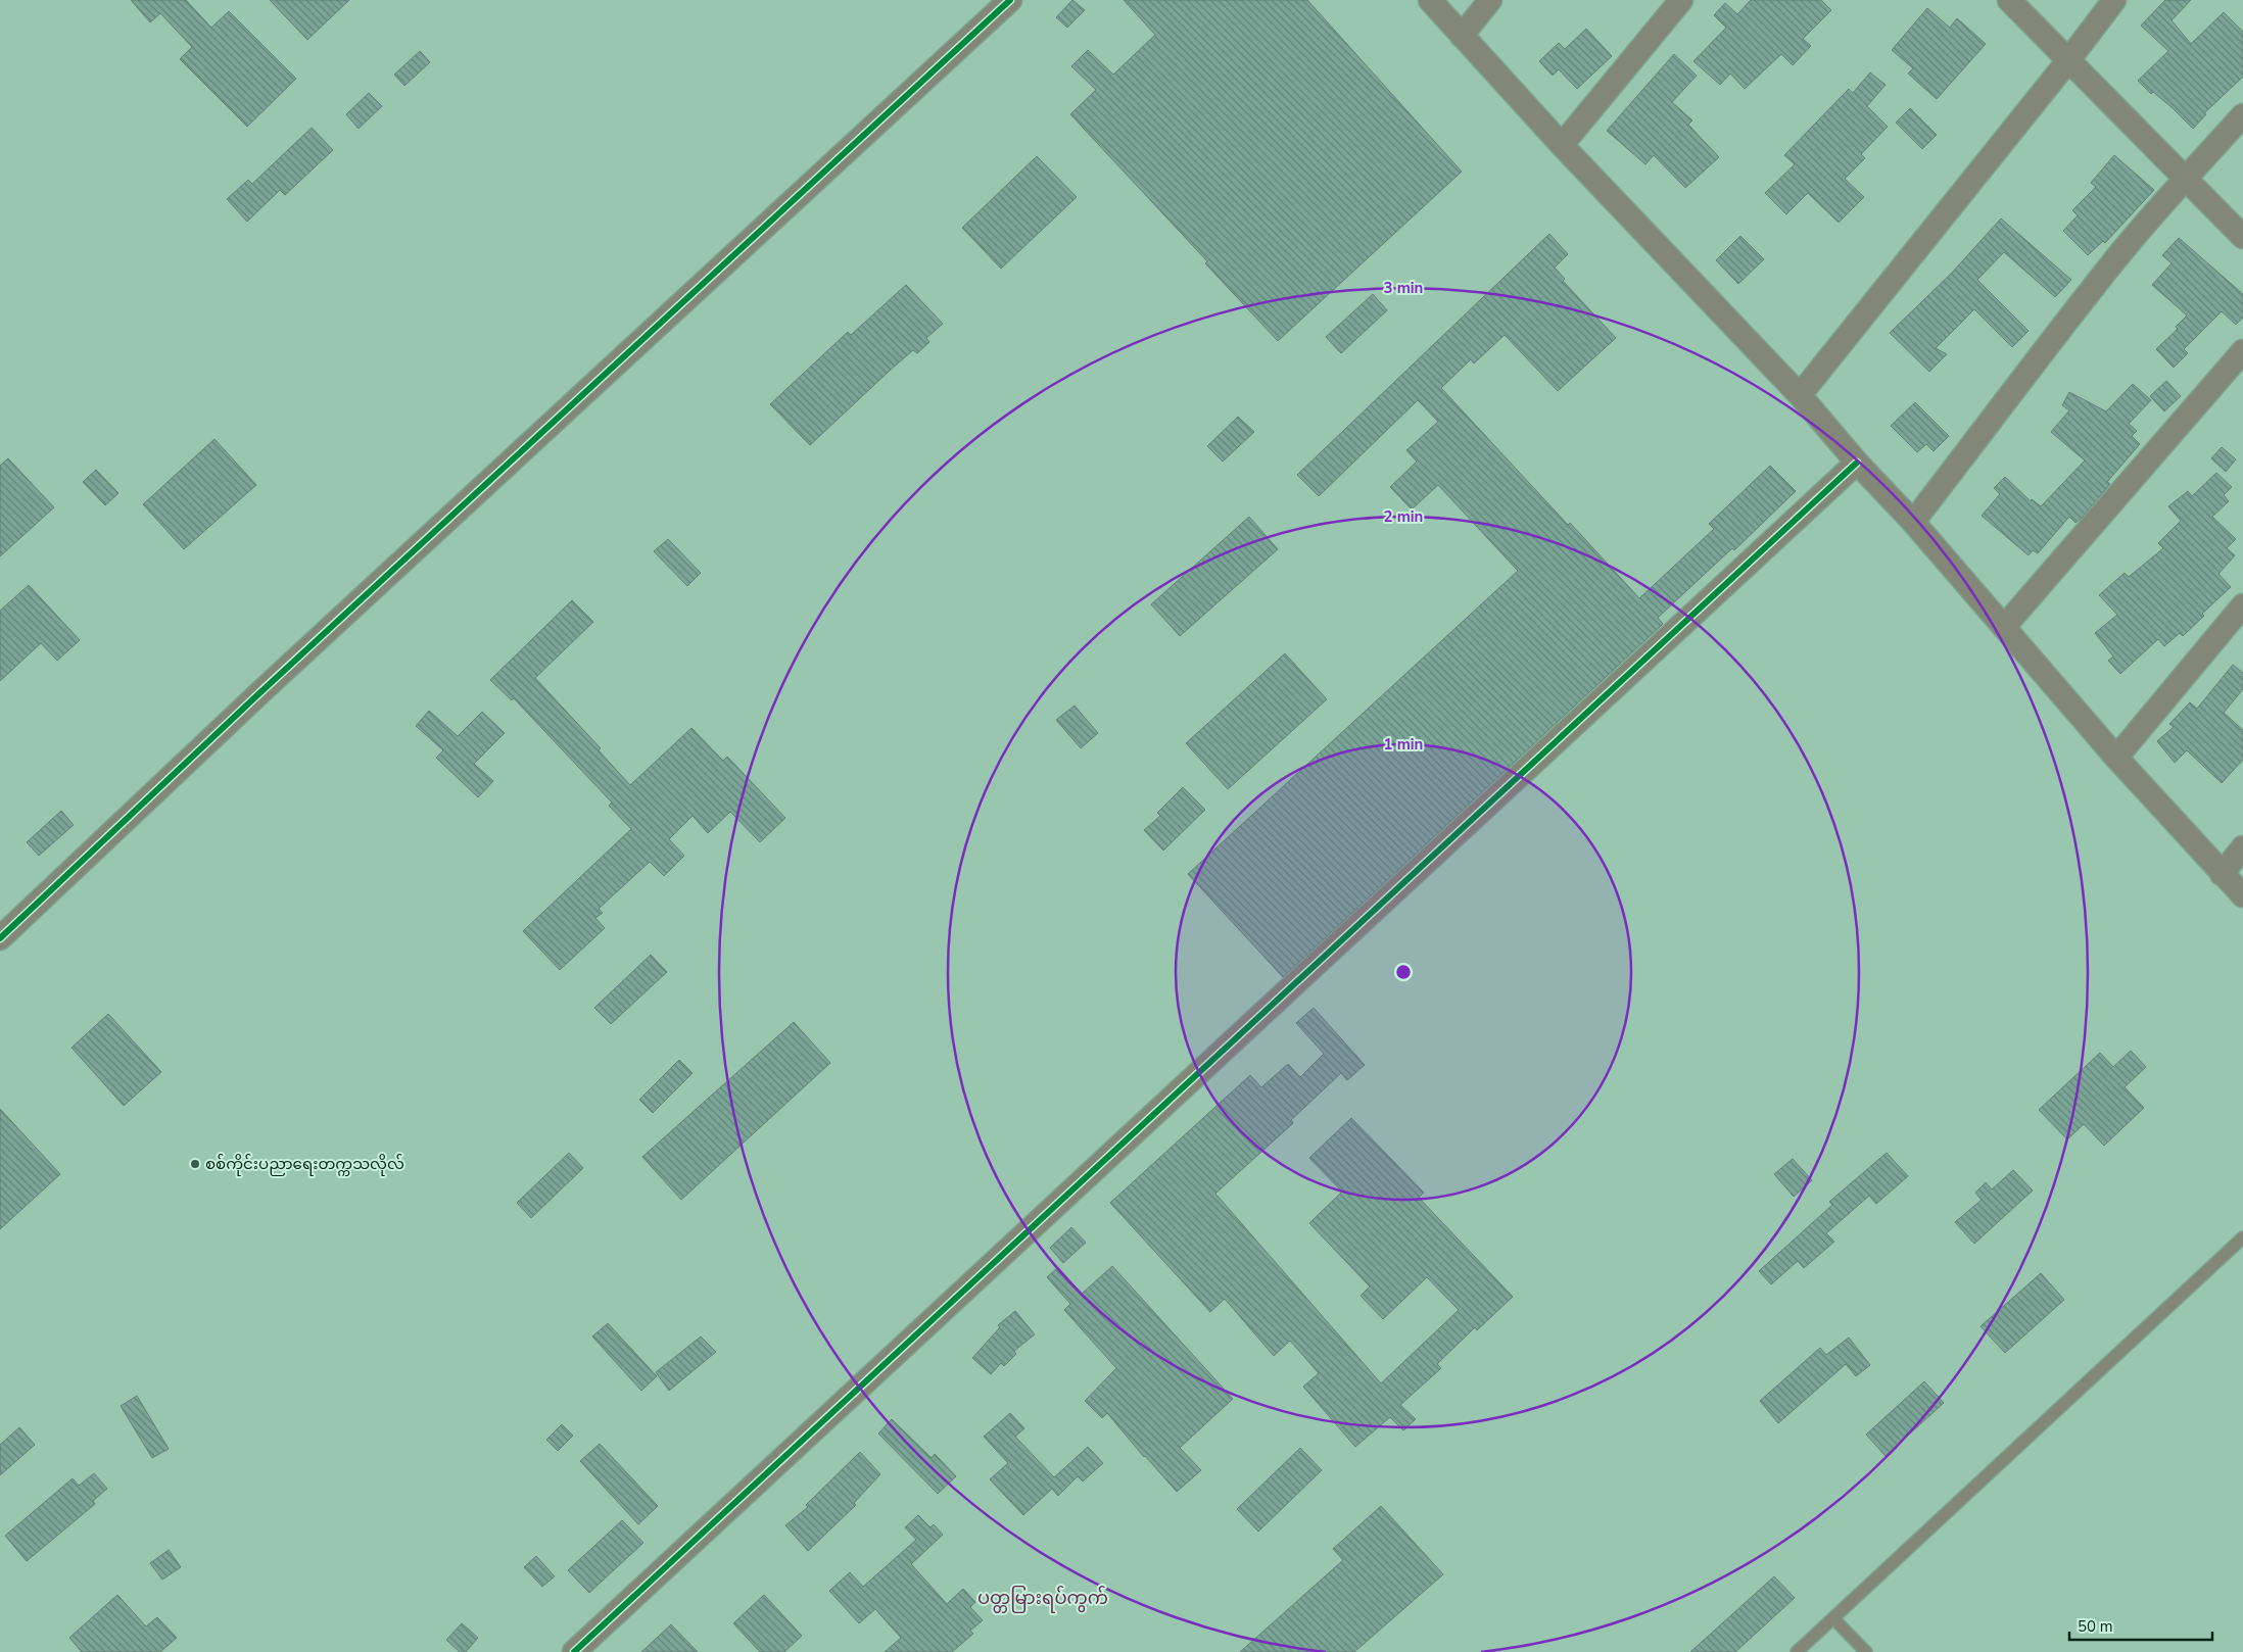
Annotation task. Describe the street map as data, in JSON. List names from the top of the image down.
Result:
{
  "districts": ["ပတ္တမြားရပ်ကွက်"],
  "places": ["စစ်ကိုင်းပညာရေးတက္ကသလိုလ်"],
  "scale_bar": "50 m",
  "rings": ["3 min", "2 min", "1 min"]
}
